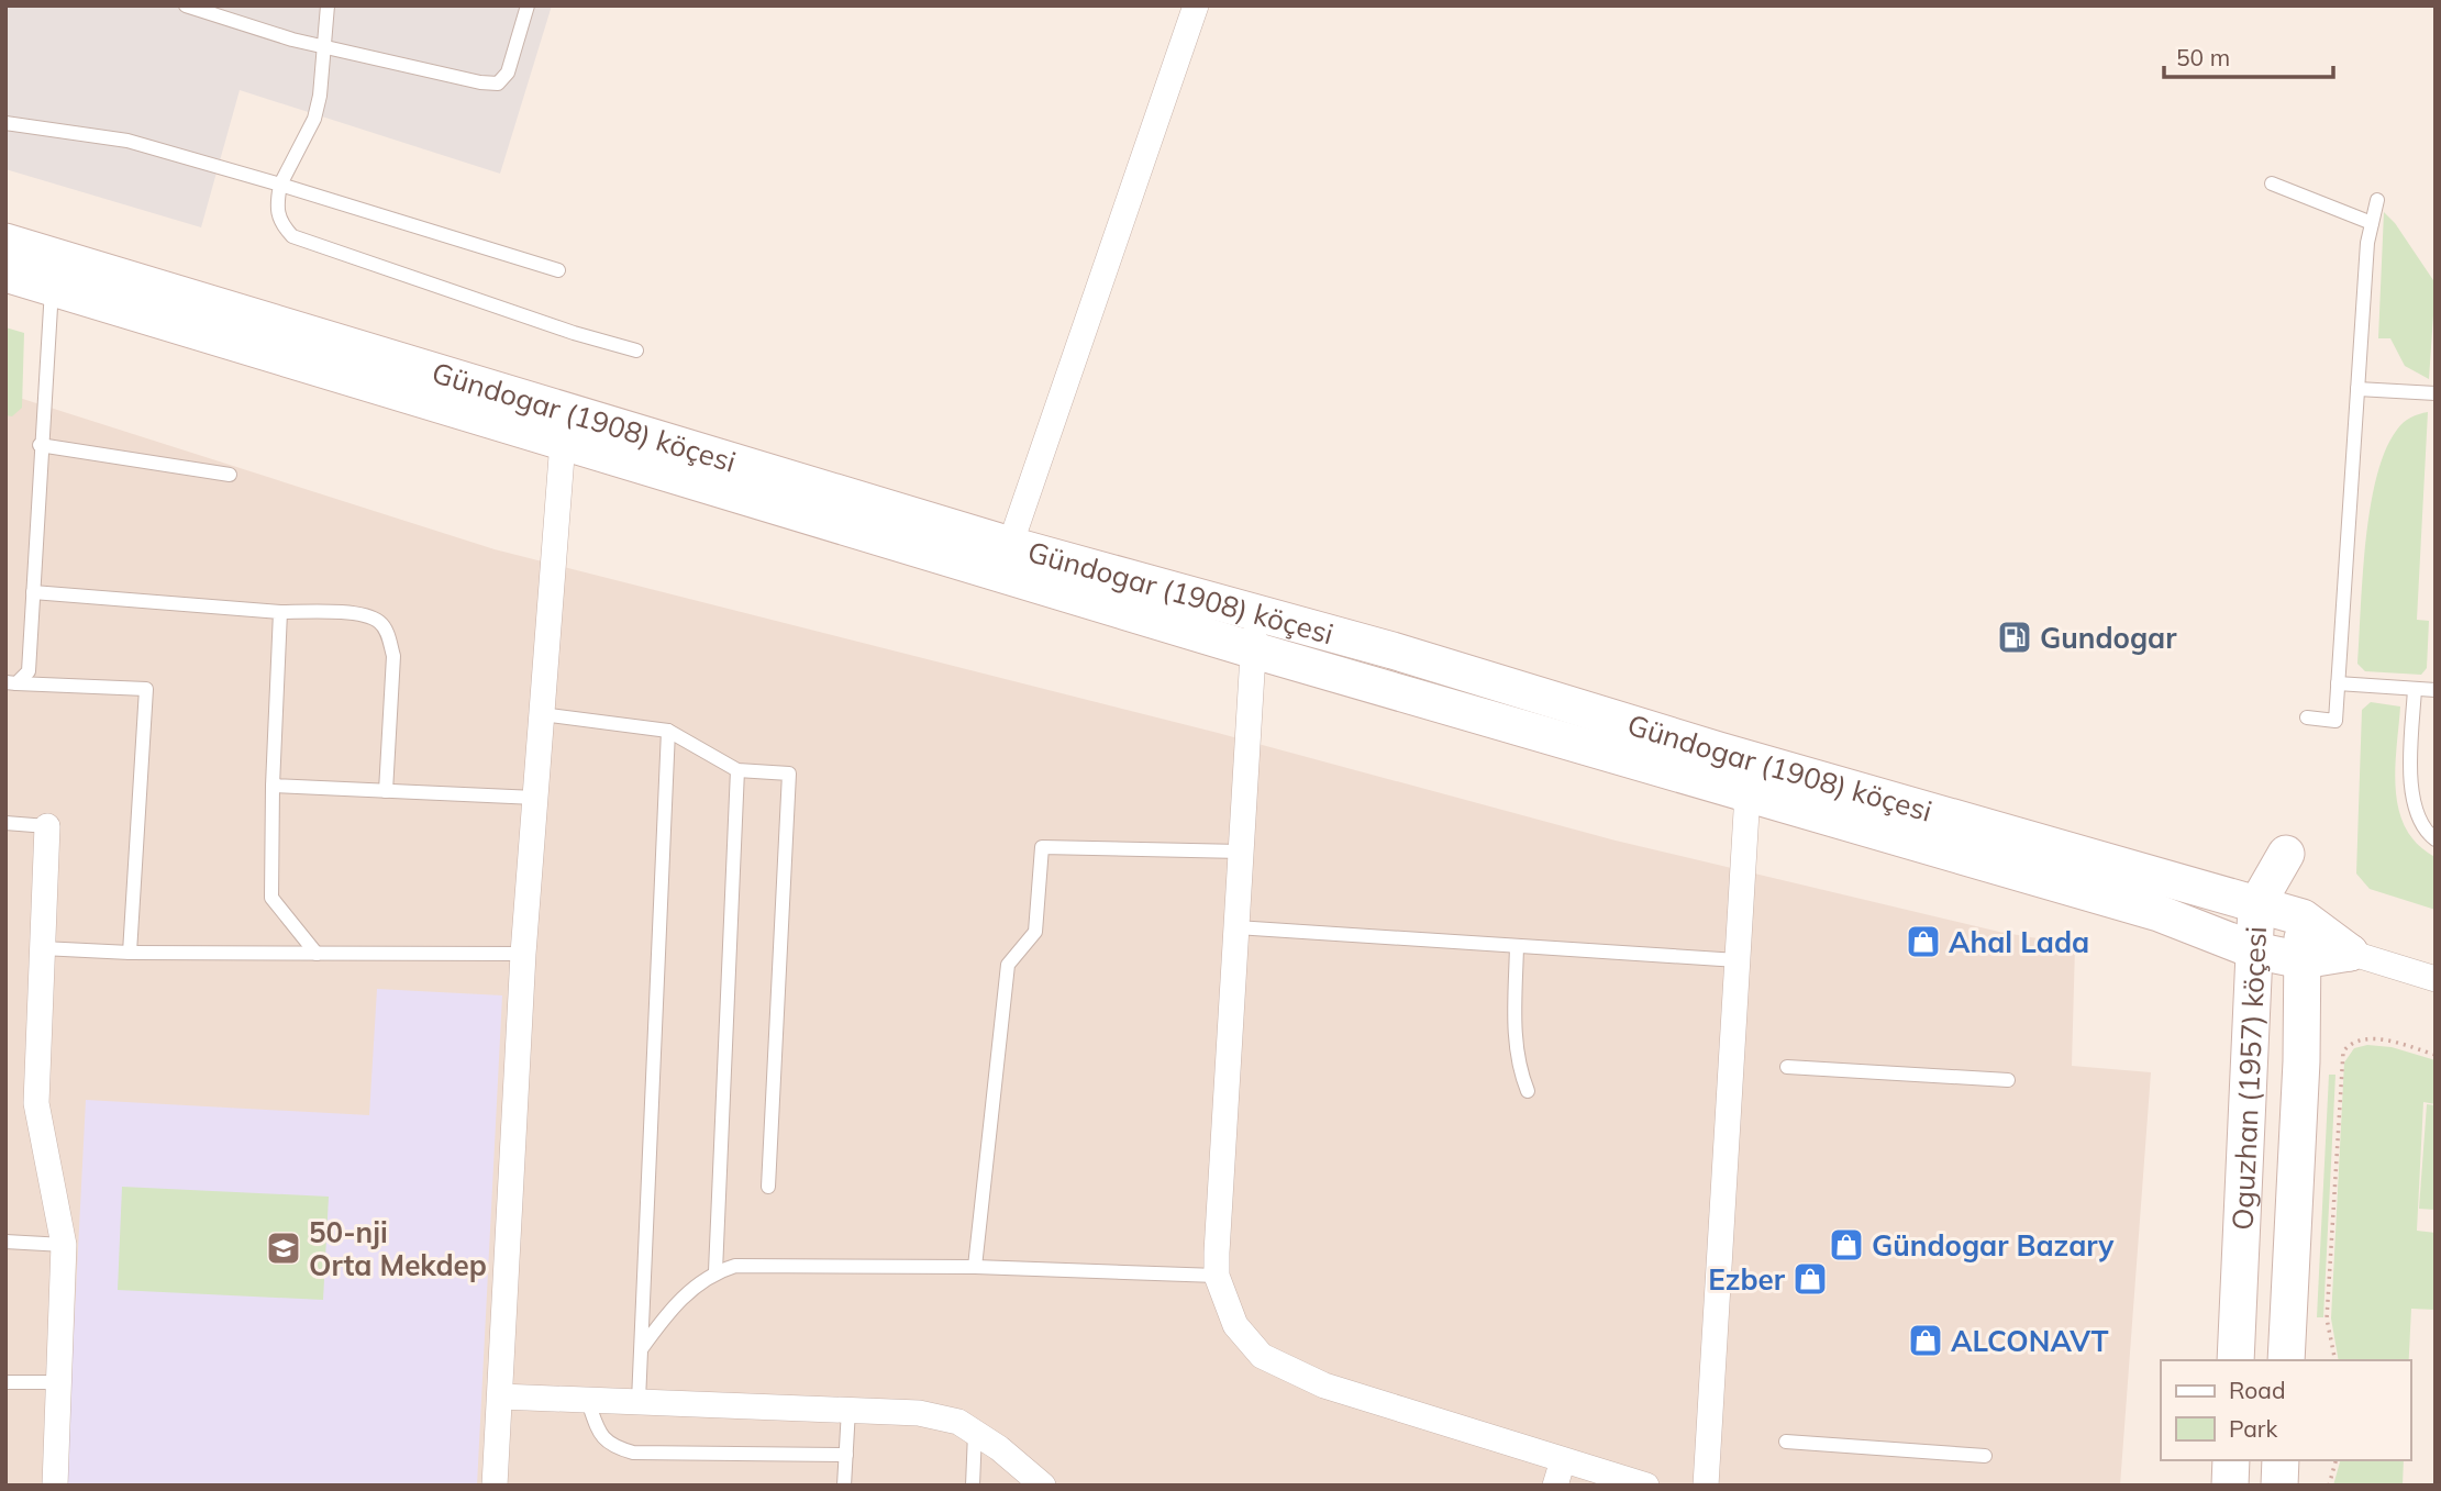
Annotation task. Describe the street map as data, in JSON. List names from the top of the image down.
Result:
{
  "streets": {
    "main road": ["Gündogar (1908) köçesi", "Oguzhan (1957) köçesi"]
  },
  "crossings": [
    ["Gündogar (1908) köçesi", "Oguzhan (1957) köçesi"]
  ],
  "places": {
    "fuel station": ["Gundogar"],
    "shop": [
      "Ahal Lada",
      "Gündogar Bazary",
      "Ezber",
      "ALCONAVT"
    ],
    "school or university": ["50-nji Orta Mekdep"]
  },
  "legend": ["Road", "Park"],
  "scale_bar": "50 m"
}
